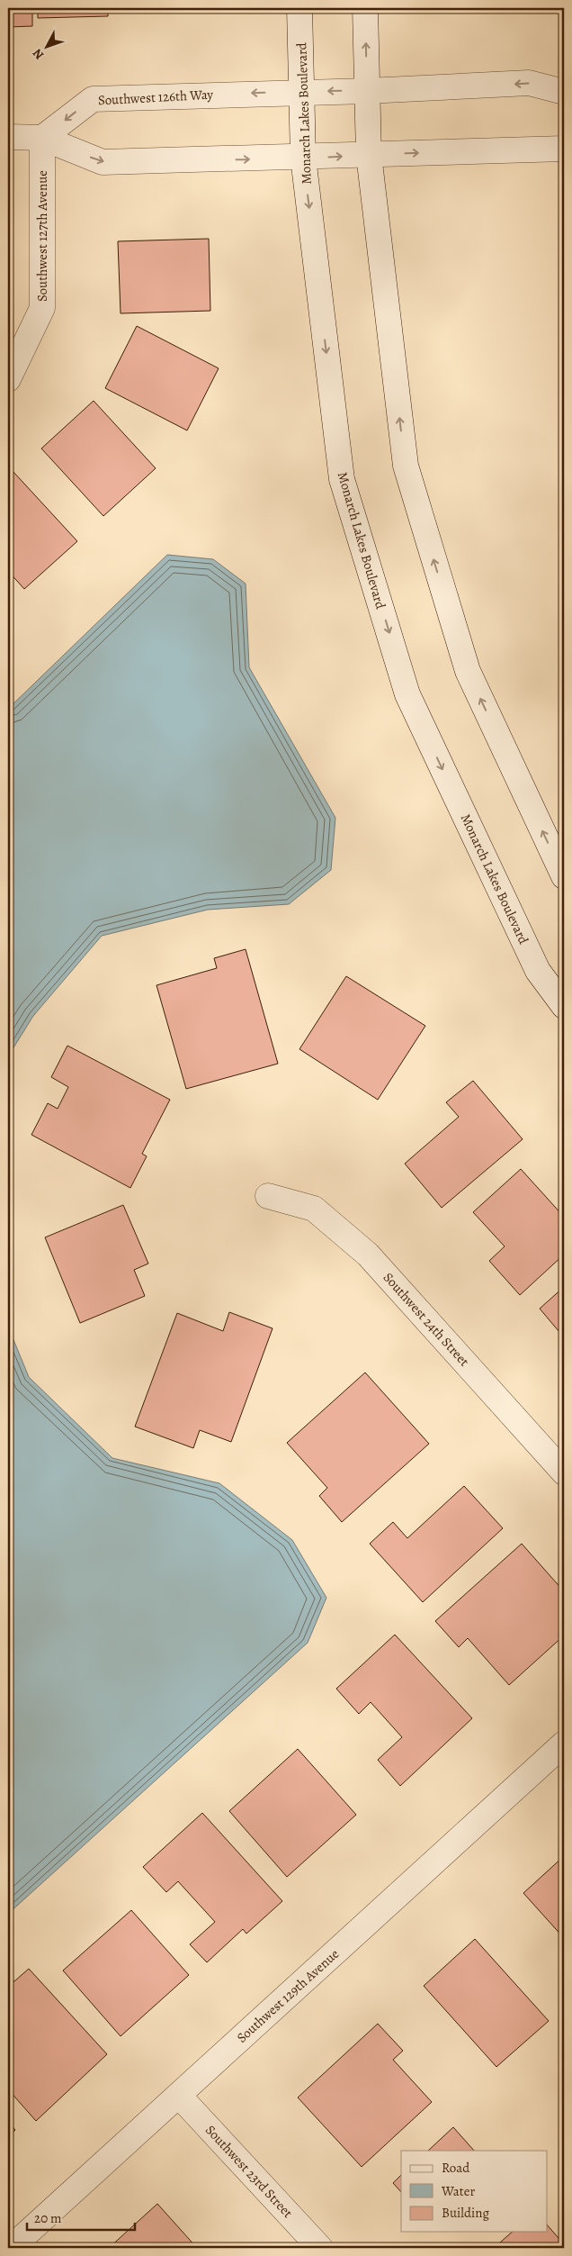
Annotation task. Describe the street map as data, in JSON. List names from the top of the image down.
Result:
{
  "streets": {
    "street": [
      "Southwest 126th Way",
      "Monarch Lakes Boulevard",
      "Southwest 127th Avenue",
      "Southwest 24th Street",
      "Southwest 129th Avenue",
      "Southwest 23rd Street"
    ]
  },
  "crossings": [
    ["Southwest 126th Way", "Monarch Lakes Boulevard"],
    ["Southwest 126th Way", "Southwest 127th Avenue"],
    ["Southwest 129th Avenue", "Southwest 23rd Street"]
  ],
  "legend": ["Road", "Water", "Building"],
  "scale_bar": "20 m",
  "north": "bottom left"
}
